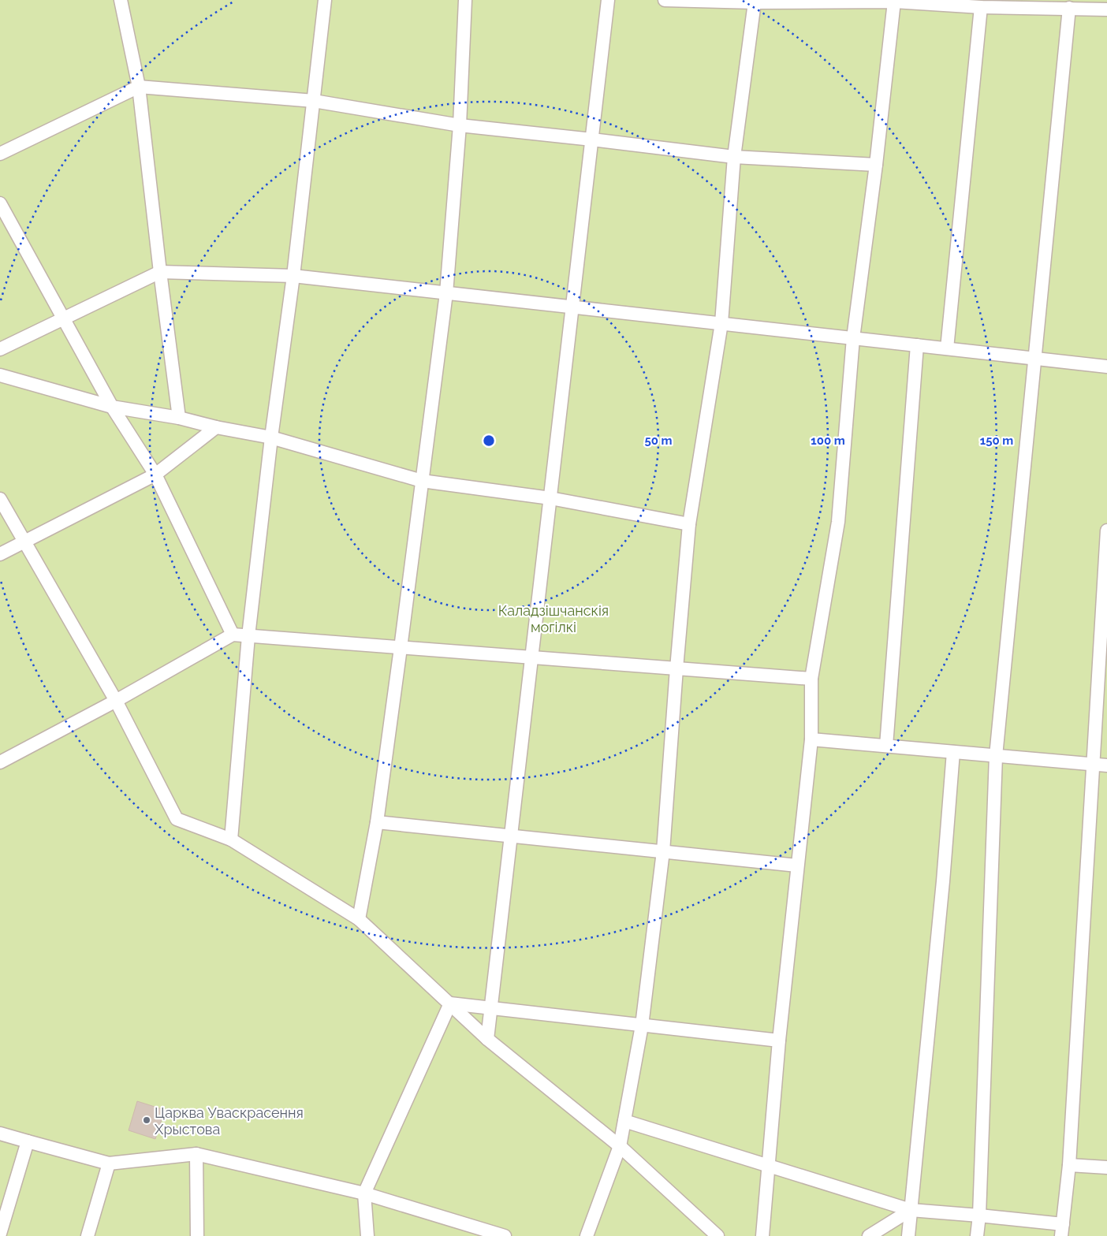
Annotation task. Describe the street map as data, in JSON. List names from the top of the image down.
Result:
{
  "parks": ["Каладзішчанскія могілкі"],
  "places": ["Царква Уваскрасення Хрыстова"],
  "rings": ["50 m", "100 m", "150 m"]
}
